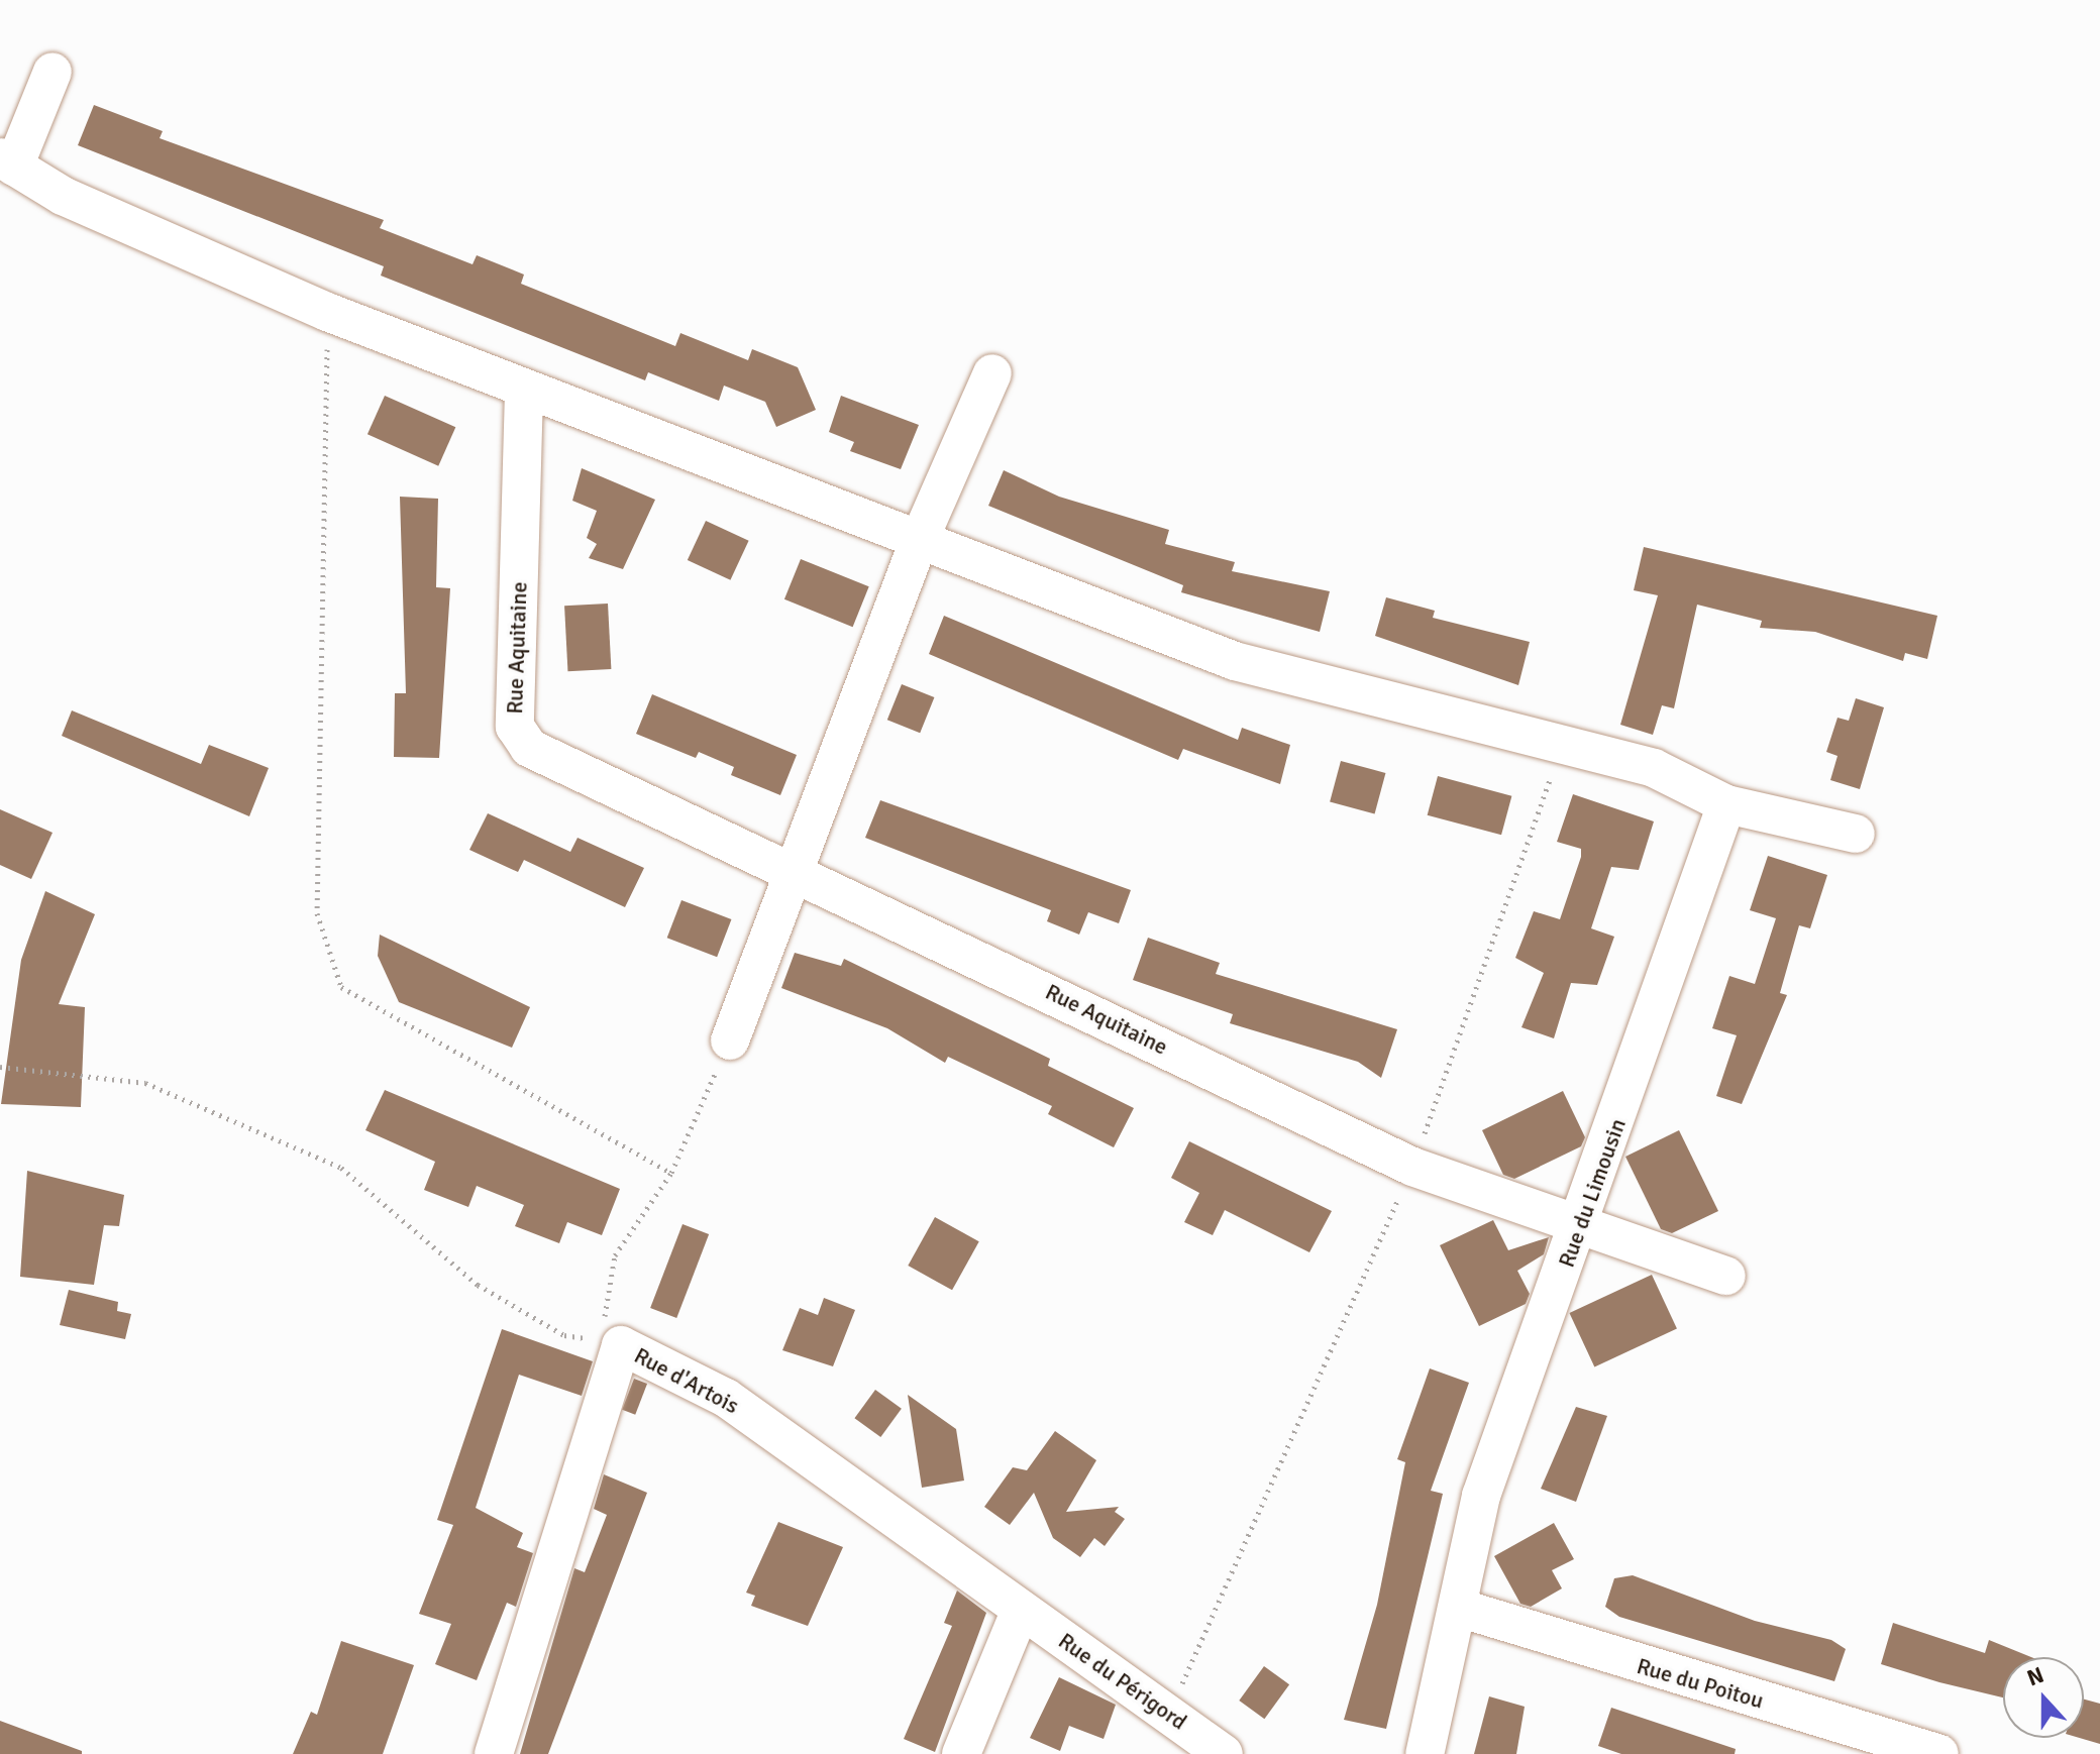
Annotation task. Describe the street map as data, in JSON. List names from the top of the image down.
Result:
{
  "streets": {
    "street": [
      "Rue Aquitaine",
      "Rue du Limousin",
      "Rue d'Artois",
      "Rue du Périgord",
      "Rue du Poitou"
    ]
  },
  "crossings": [
    ["Rue Aquitaine", "Rue du Limousin"],
    ["Rue du Limousin", "Rue du Poitou"],
    ["Rue d'Artois", "Rue du Périgord"]
  ],
  "north": "top"
}
